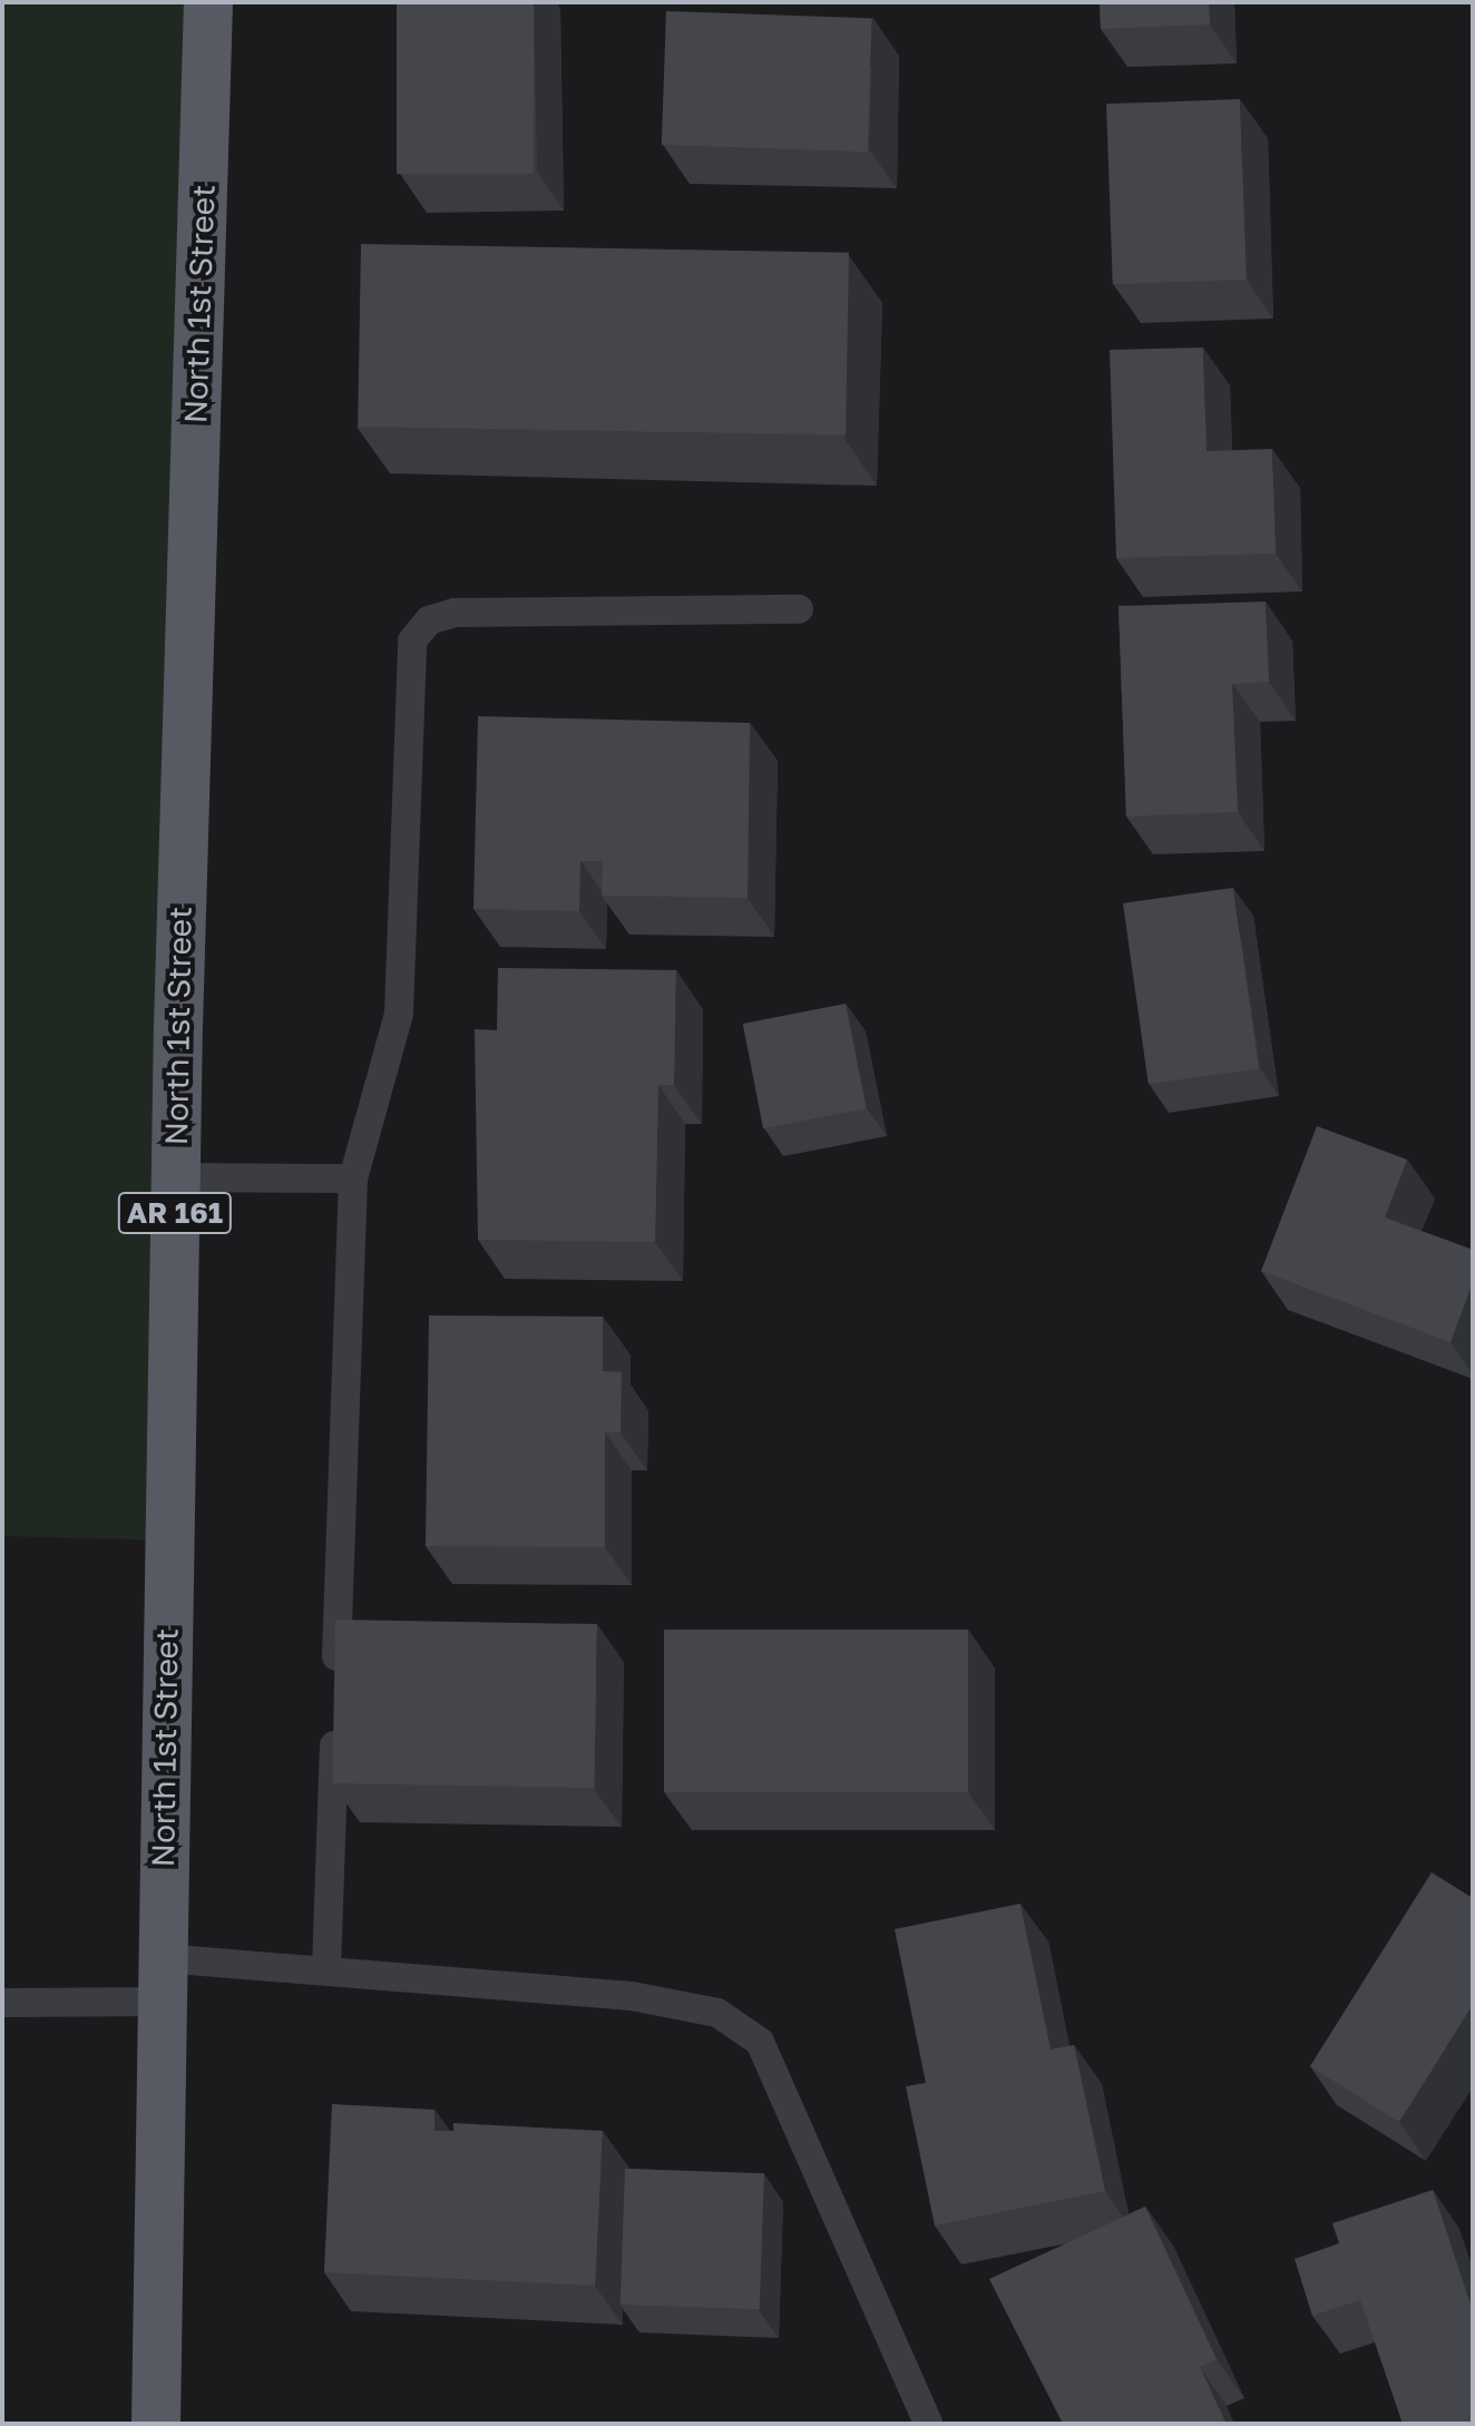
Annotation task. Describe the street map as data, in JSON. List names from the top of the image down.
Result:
{
  "streets": {
    "main road": ["North 1st Street", "AR 161"]
  }
}
